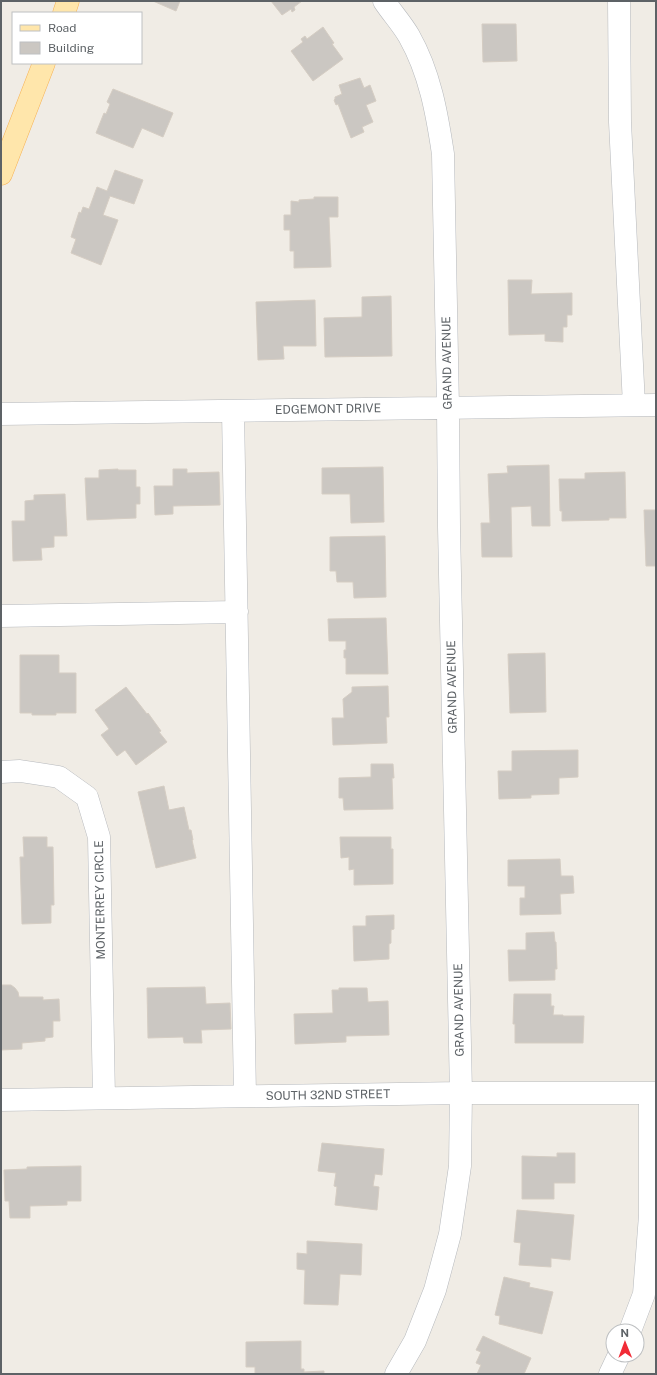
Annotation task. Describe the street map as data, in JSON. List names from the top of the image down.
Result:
{
  "streets": {
    "street": [
      "GRAND AVENUE",
      "EDGEMONT DRIVE",
      "MONTERREY CIRCLE",
      "SOUTH 32ND STREET"
    ]
  },
  "crossings": [
    ["GRAND AVENUE", "EDGEMONT DRIVE"],
    ["GRAND AVENUE", "SOUTH 32ND STREET"],
    ["MONTERREY CIRCLE", "SOUTH 32ND STREET"]
  ],
  "legend": ["Road", "Building"],
  "north": "top"
}
